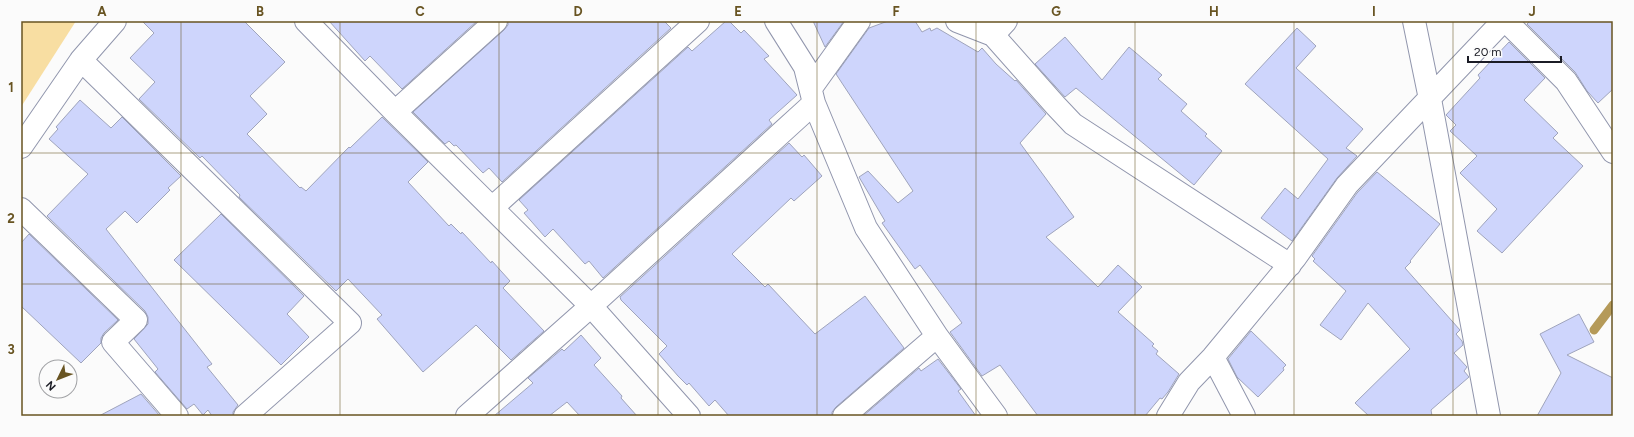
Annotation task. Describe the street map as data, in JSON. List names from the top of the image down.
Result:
{
  "scale_bar": "20 m",
  "north": "bottom left",
  "grid": {
    "columns": [
      "A",
      "B",
      "C",
      "D",
      "E",
      "F",
      "G",
      "H",
      "I",
      "J"
    ],
    "rows": ["1", "2", "3"]
  }
}
